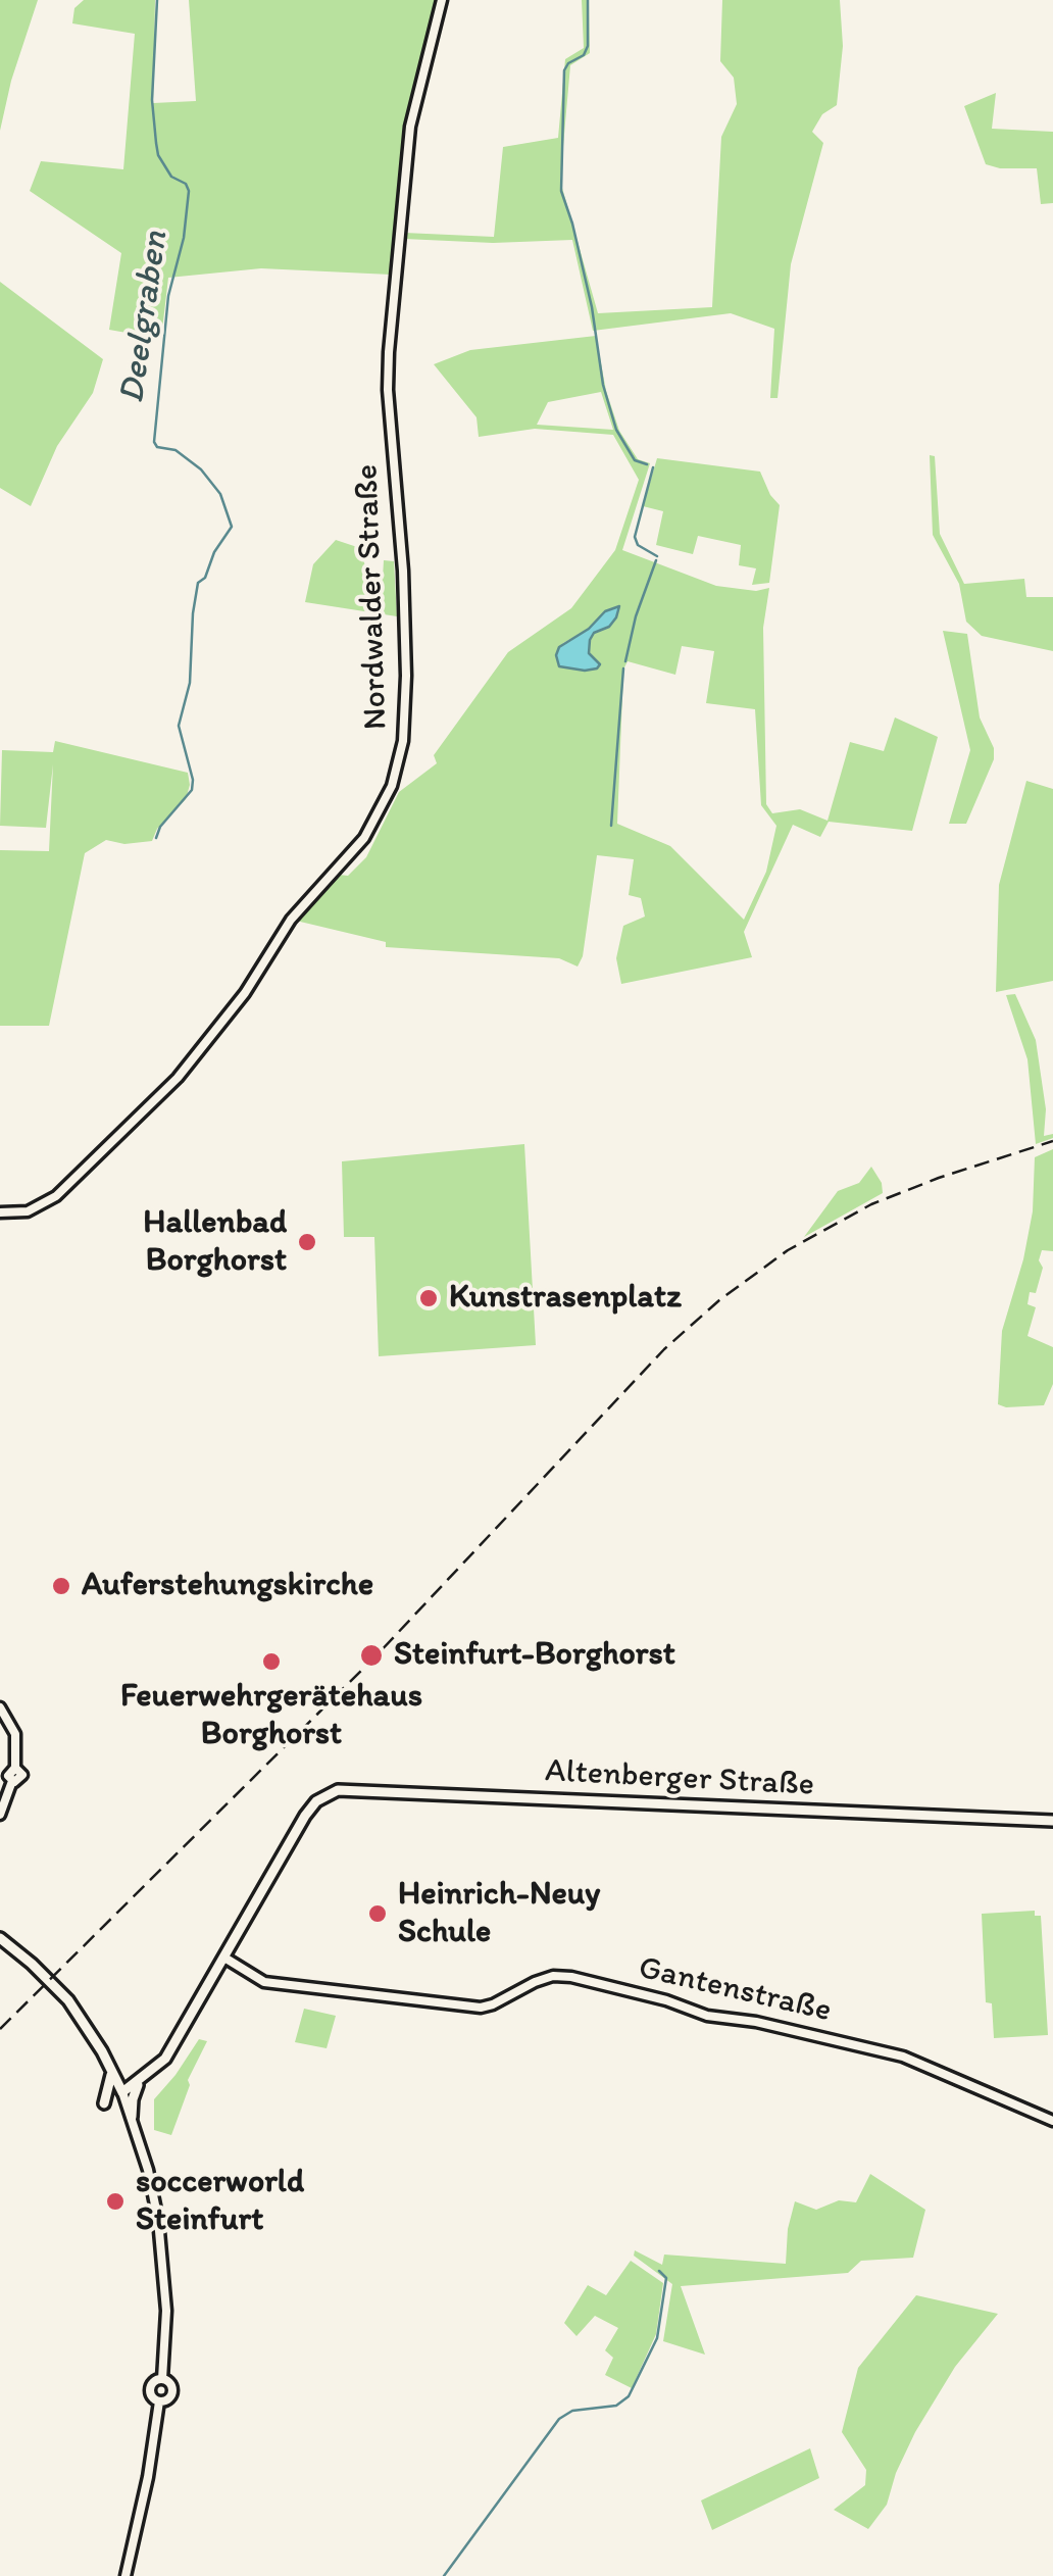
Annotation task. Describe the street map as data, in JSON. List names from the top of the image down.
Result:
{
  "streets": {
    "main road": ["Altenberger Straße"],
    "street": ["Nordwalder Straße", "Gantenstraße"]
  },
  "crossings": [
    ["Altenberger Straße", "Gantenstraße"]
  ],
  "water": ["Deelgraben"],
  "places": [
    "Hallenbad Borghorst",
    "Kunstrasenplatz",
    "Auferstehungskirche",
    "Steinfurt-Borghorst",
    "Feuerwehrgerätehaus Borghorst",
    "Heinrich-Neuy Schule",
    "soccerworld Steinfurt"
  ]
}
